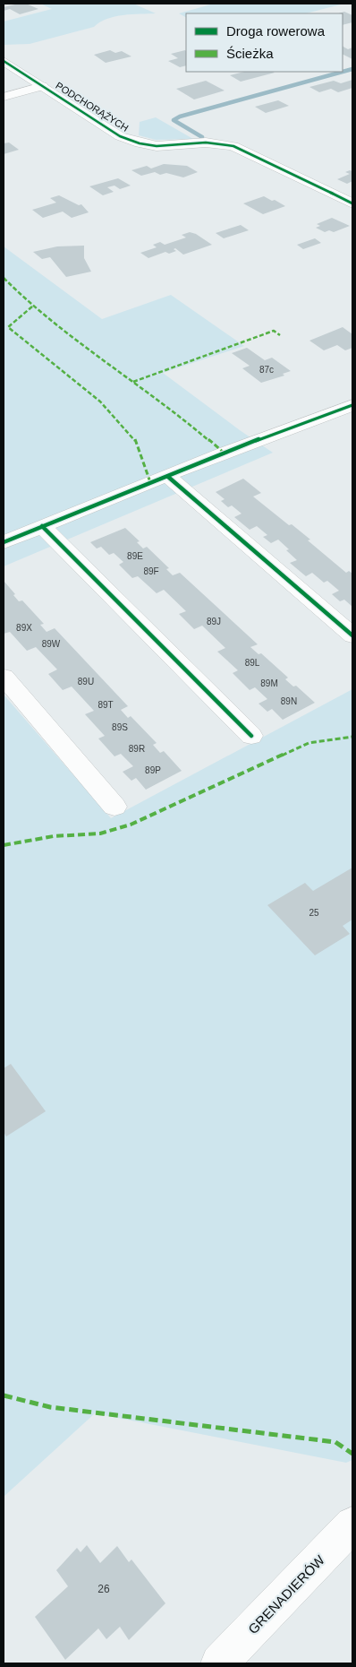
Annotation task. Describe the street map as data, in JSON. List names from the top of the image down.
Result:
{
  "streets": {
    "street": ["PODCHORĄŻYCH", "GRENADIERÓW"]
  },
  "house_numbers": [
    "87c",
    "89E",
    "89F",
    "89J",
    "89X",
    "89W",
    "89L",
    "89U",
    "89M",
    "89N",
    "89T",
    "89S",
    "89R",
    "89P",
    "25",
    "26"
  ],
  "legend": ["Droga rowerowa", "Ścieżka"]
}
